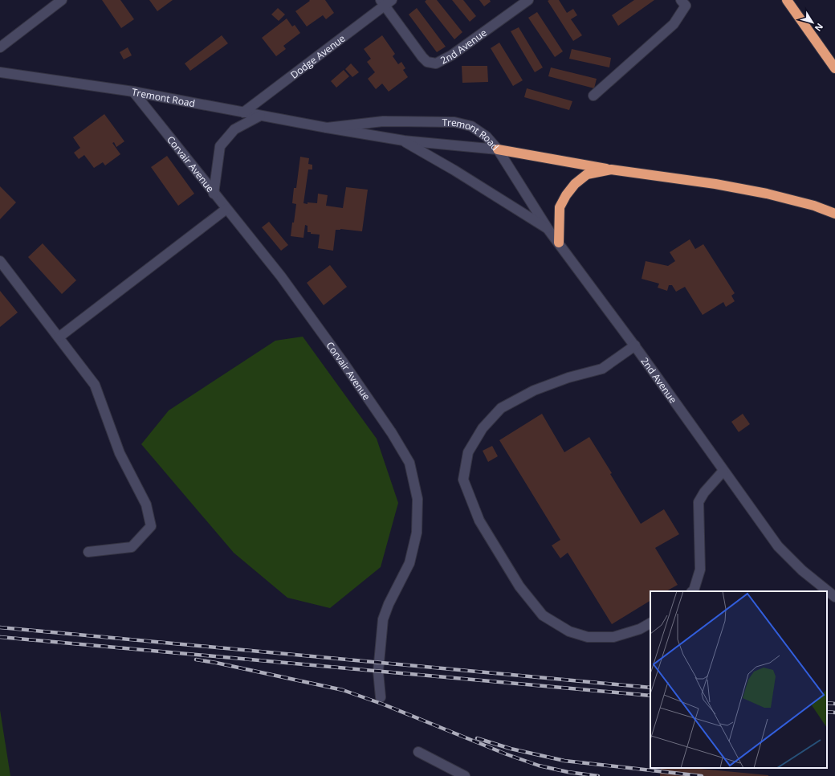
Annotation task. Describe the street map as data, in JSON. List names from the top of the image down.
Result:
{
  "streets": {
    "street": [
      "2nd Avenue",
      "Dodge Avenue",
      "Tremont Road",
      "Corvair Avenue"
    ]
  },
  "crossings": [
    ["2nd Avenue", "Dodge Avenue"],
    ["2nd Avenue", "Tremont Road"],
    ["Dodge Avenue", "Tremont Road"],
    ["Tremont Road", "Corvair Avenue"]
  ],
  "north": "bottom right"
}
